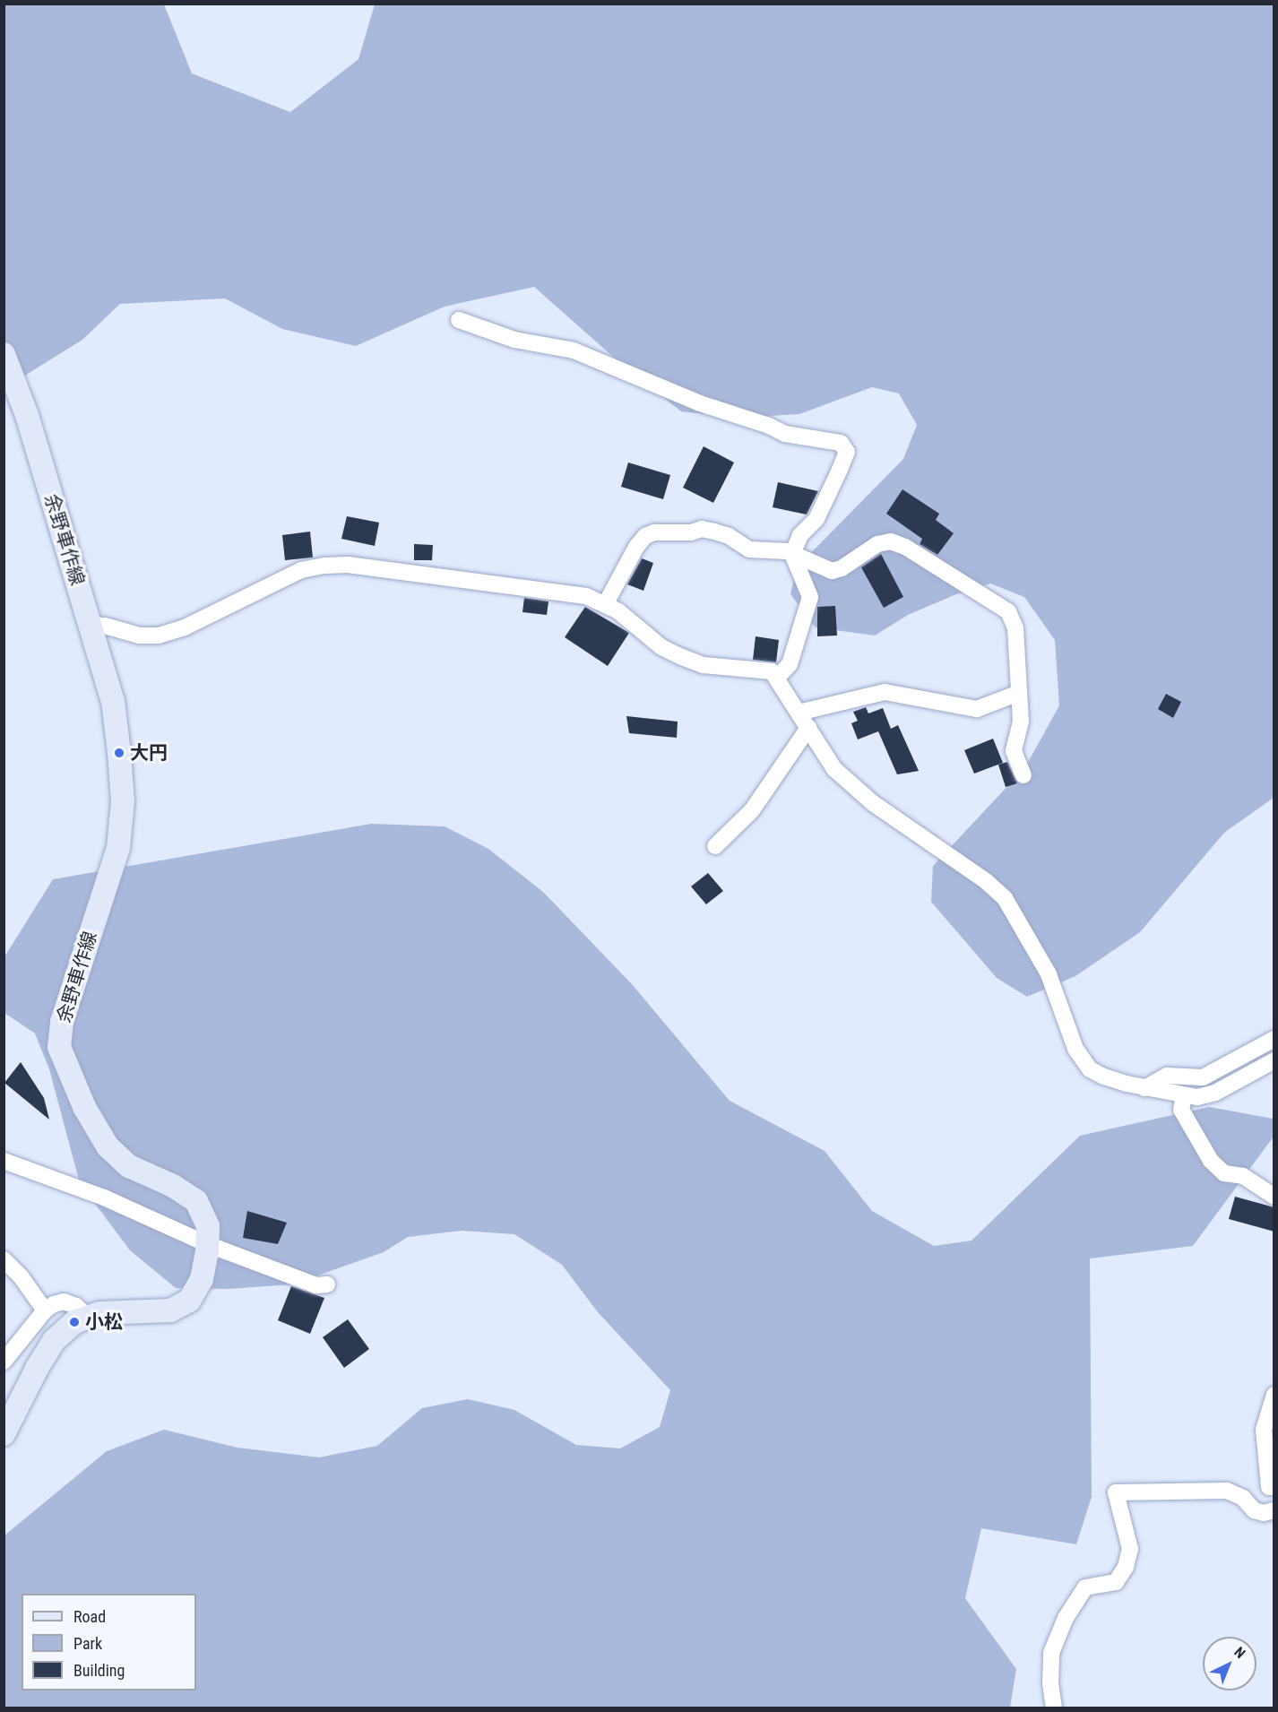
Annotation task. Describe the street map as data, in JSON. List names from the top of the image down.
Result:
{
  "streets": {
    "main road": ["余野車作線"]
  },
  "places": ["大円", "小松"],
  "legend": ["Road", "Park", "Building"],
  "north": "top right"
}
